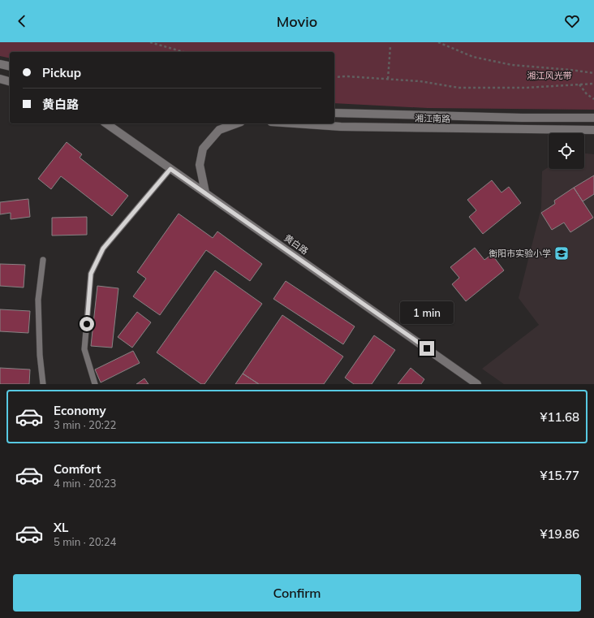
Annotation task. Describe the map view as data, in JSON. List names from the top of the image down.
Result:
{
  "streets": {
    "main road": ["湘江南路", "黄白路"]
  },
  "parks": ["湘江风光带"],
  "places": {
    "school or university": ["衡阳市实验小学"]
  },
  "page": {
    "header": "Movio",
    "banner": ["Pickup", "黄白路"],
    "bubble": "1 min",
    "list": [
      {
        "name": "Economy",
        "note": "3 min · 20:22",
        "value": "¥11.68"
      },
      {
        "name": "Comfort",
        "note": "4 min · 20:23",
        "value": "¥15.77"
      },
      {
        "name": "XL",
        "note": "5 min · 20:24",
        "value": "¥19.86"
      }
    ],
    "buttons": "Confirm"
  }
}
